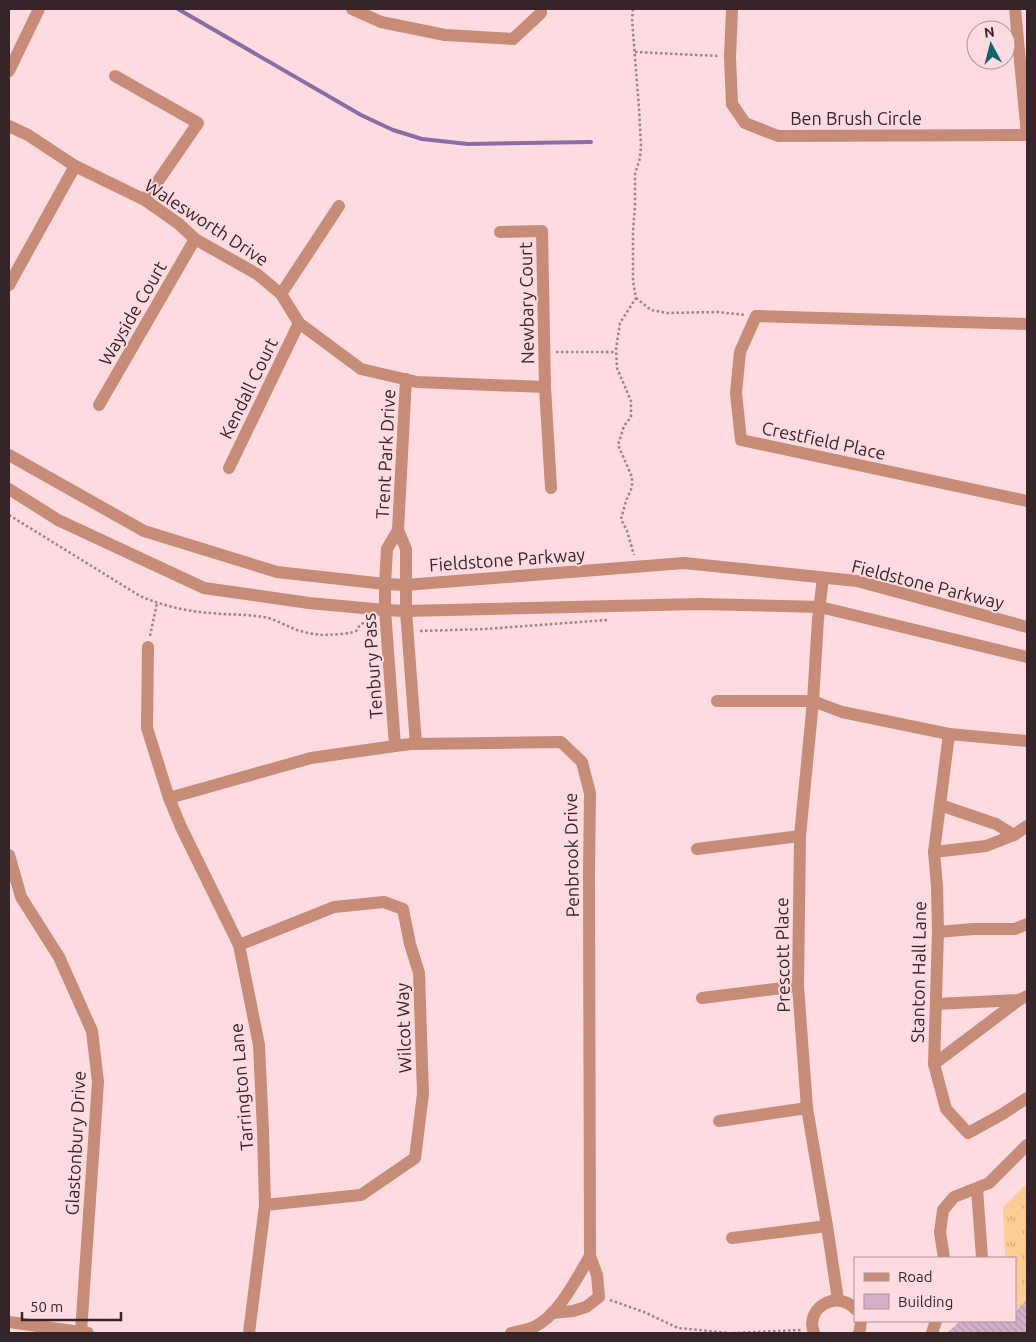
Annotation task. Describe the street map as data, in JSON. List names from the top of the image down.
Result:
{
  "streets": {
    "street": [
      "Ben Brush Circle",
      "Walesworth Drive",
      "Newbary Court",
      "Wayside Court",
      "Kendall Court",
      "Crestfield Place",
      "Trent Park Drive",
      "Fieldstone Parkway",
      "Tenbury Pass",
      "Penbrook Drive",
      "Prescott Place",
      "Stanton Hall Lane",
      "Wilcot Way",
      "Tarrington Lane",
      "Glastonbury Drive"
    ]
  },
  "crossings": [
    ["Walesworth Drive", "Newbary Court"],
    ["Walesworth Drive", "Wayside Court"],
    ["Walesworth Drive", "Kendall Court"],
    ["Walesworth Drive", "Trent Park Drive"],
    ["Trent Park Drive", "Fieldstone Parkway"],
    ["Trent Park Drive", "Tenbury Pass"],
    ["Fieldstone Parkway", "Tenbury Pass"],
    ["Fieldstone Parkway", "Prescott Place"],
    ["Tenbury Pass", "Penbrook Drive"],
    ["Penbrook Drive", "Tarrington Lane"],
    ["Wilcot Way", "Tarrington Lane"]
  ],
  "legend": ["Road", "Building"],
  "scale_bar": "50 m",
  "north": "top"
}
